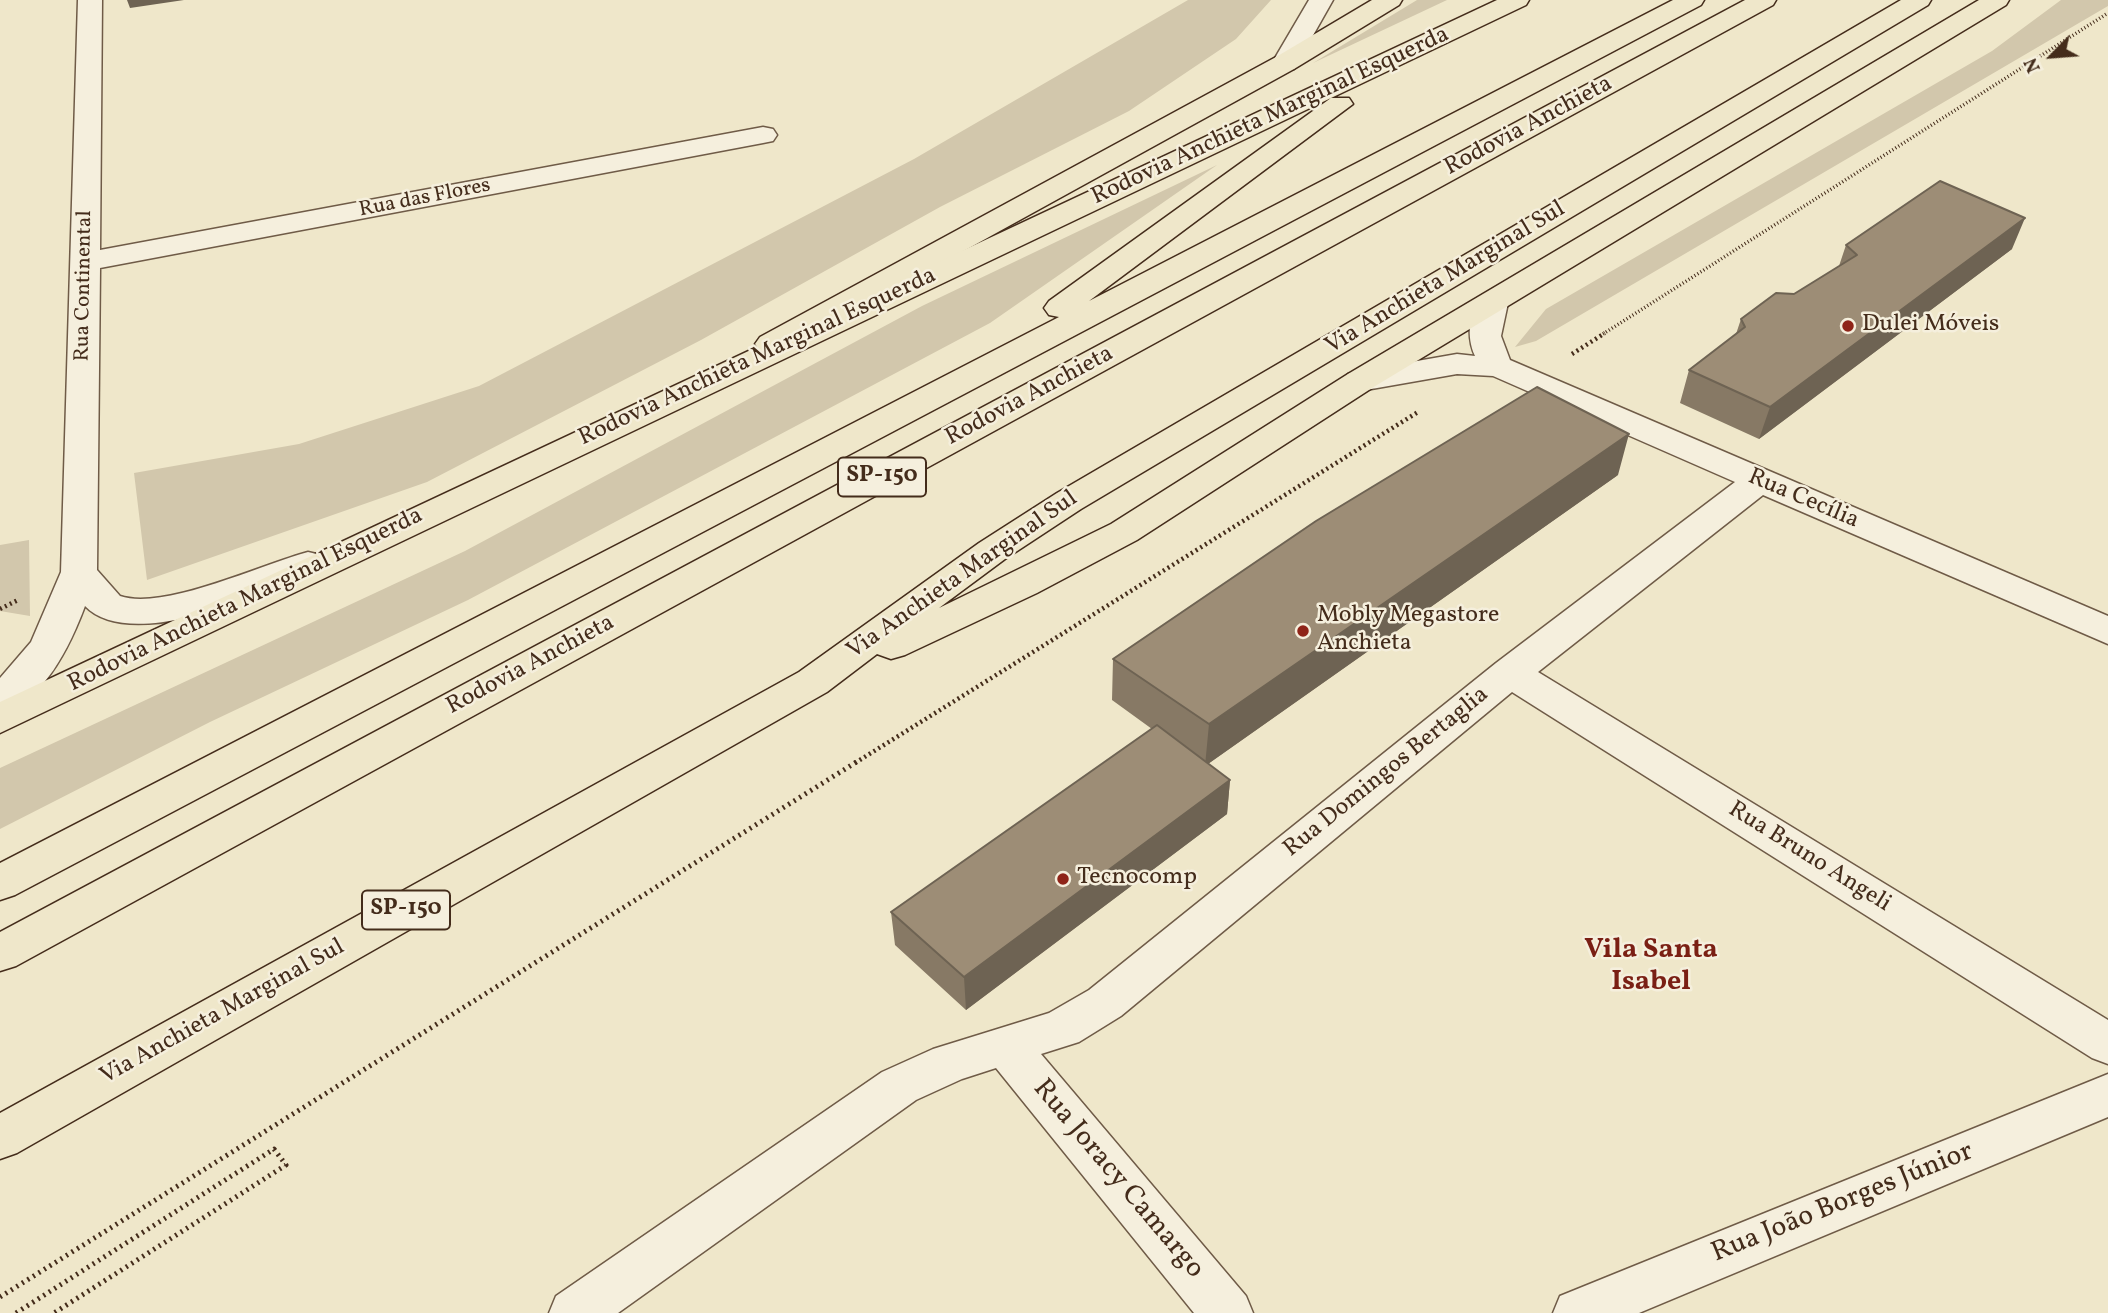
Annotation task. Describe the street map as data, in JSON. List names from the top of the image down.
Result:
{
  "streets": {
    "main road": [
      "Rodovia Anchieta Marginal Esquerda",
      "Rodovia Anchieta",
      "Via Anchieta Marginal Sul",
      "SP-150"
    ],
    "street": [
      "Rua das Flores",
      "Rua Continental",
      "Rua Cecília",
      "Rua Domingos Bertaglia",
      "Rua Bruno Angeli",
      "Rua Joracy Camargo",
      "Rua João Borges Júnior"
    ]
  },
  "crossings": [
    ["Rua das Flores", "Rua Continental"],
    ["Rua Cecília", "Rua Domingos Bertaglia"],
    ["Rua Domingos Bertaglia", "Rua Bruno Angeli"],
    ["Rua Domingos Bertaglia", "Rua Joracy Camargo"]
  ],
  "districts": ["Vila Santa Isabel"],
  "places": ["Dulei Móveis", "Mobly Megastore Anchieta", "Tecnocomp"],
  "north": "bottom left"
}
